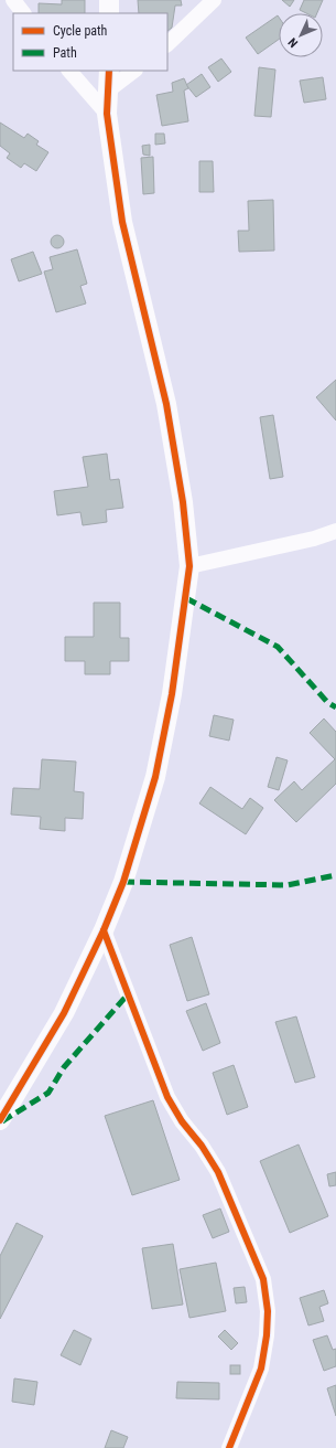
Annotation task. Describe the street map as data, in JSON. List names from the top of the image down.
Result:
{
  "legend": ["Cycle path", "Path"],
  "north": "bottom left"
}
